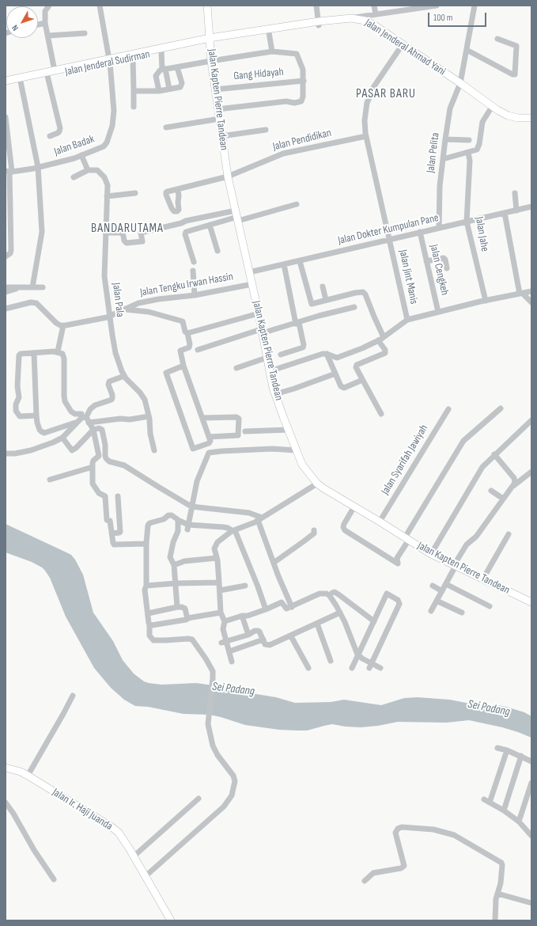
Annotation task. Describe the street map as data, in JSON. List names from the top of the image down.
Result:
{
  "streets": {
    "main road": [
      "Jalan Jenderal Ahmad Yani",
      "Jalan Jenderal Sudirman",
      "Jalan Kapten Pierre Tandean",
      "Jalan Ir. Haji Juanda"
    ],
    "street": [
      "Gang Hidayah",
      "Jalan Pendidikan",
      "Jalan Badak",
      "Jalan Pelita",
      "Jalan Dokter Kumpulan Pane",
      "Jalan Jahe",
      "Jalan Cengkeh",
      "Jalan Jint Manis",
      "Jalan Tengku Irwan Hassin",
      "Jalan Pala",
      "Jalan Syarifah Jawiyah"
    ]
  },
  "crossings": [
    ["Jalan Jenderal Ahmad Yani", "Jalan Jenderal Sudirman"],
    ["Jalan Jenderal Ahmad Yani", "Jalan Kapten Pierre Tandean"],
    ["Jalan Jenderal Ahmad Yani", "Jalan Pelita"],
    ["Jalan Jenderal Ahmad Yani", "Jalan Jint Manis"],
    ["Jalan Jenderal Sudirman", "Jalan Kapten Pierre Tandean"],
    ["Jalan Jenderal Sudirman", "Jalan Badak"],
    ["Gang Hidayah", "Jalan Kapten Pierre Tandean"],
    ["Jalan Kapten Pierre Tandean", "Jalan Pendidikan"],
    ["Jalan Kapten Pierre Tandean", "Jalan Dokter Kumpulan Pane"],
    ["Jalan Kapten Pierre Tandean", "Jalan Tengku Irwan Hassin"],
    ["Jalan Kapten Pierre Tandean", "Jalan Syarifah Jawiyah"],
    ["Jalan Pendidikan", "Jalan Jint Manis"],
    ["Jalan Pelita", "Jalan Dokter Kumpulan Pane"],
    ["Jalan Dokter Kumpulan Pane", "Jalan Jahe"],
    ["Jalan Dokter Kumpulan Pane", "Jalan Cengkeh"],
    ["Jalan Dokter Kumpulan Pane", "Jalan Jint Manis"],
    ["Jalan Tengku Irwan Hassin", "Jalan Pala"]
  ],
  "districts": ["PASAR BARU", "BANDARUTAMA"],
  "water": ["Sei Padang"],
  "scale_bar": "100 m",
  "north": "bottom left"
}
